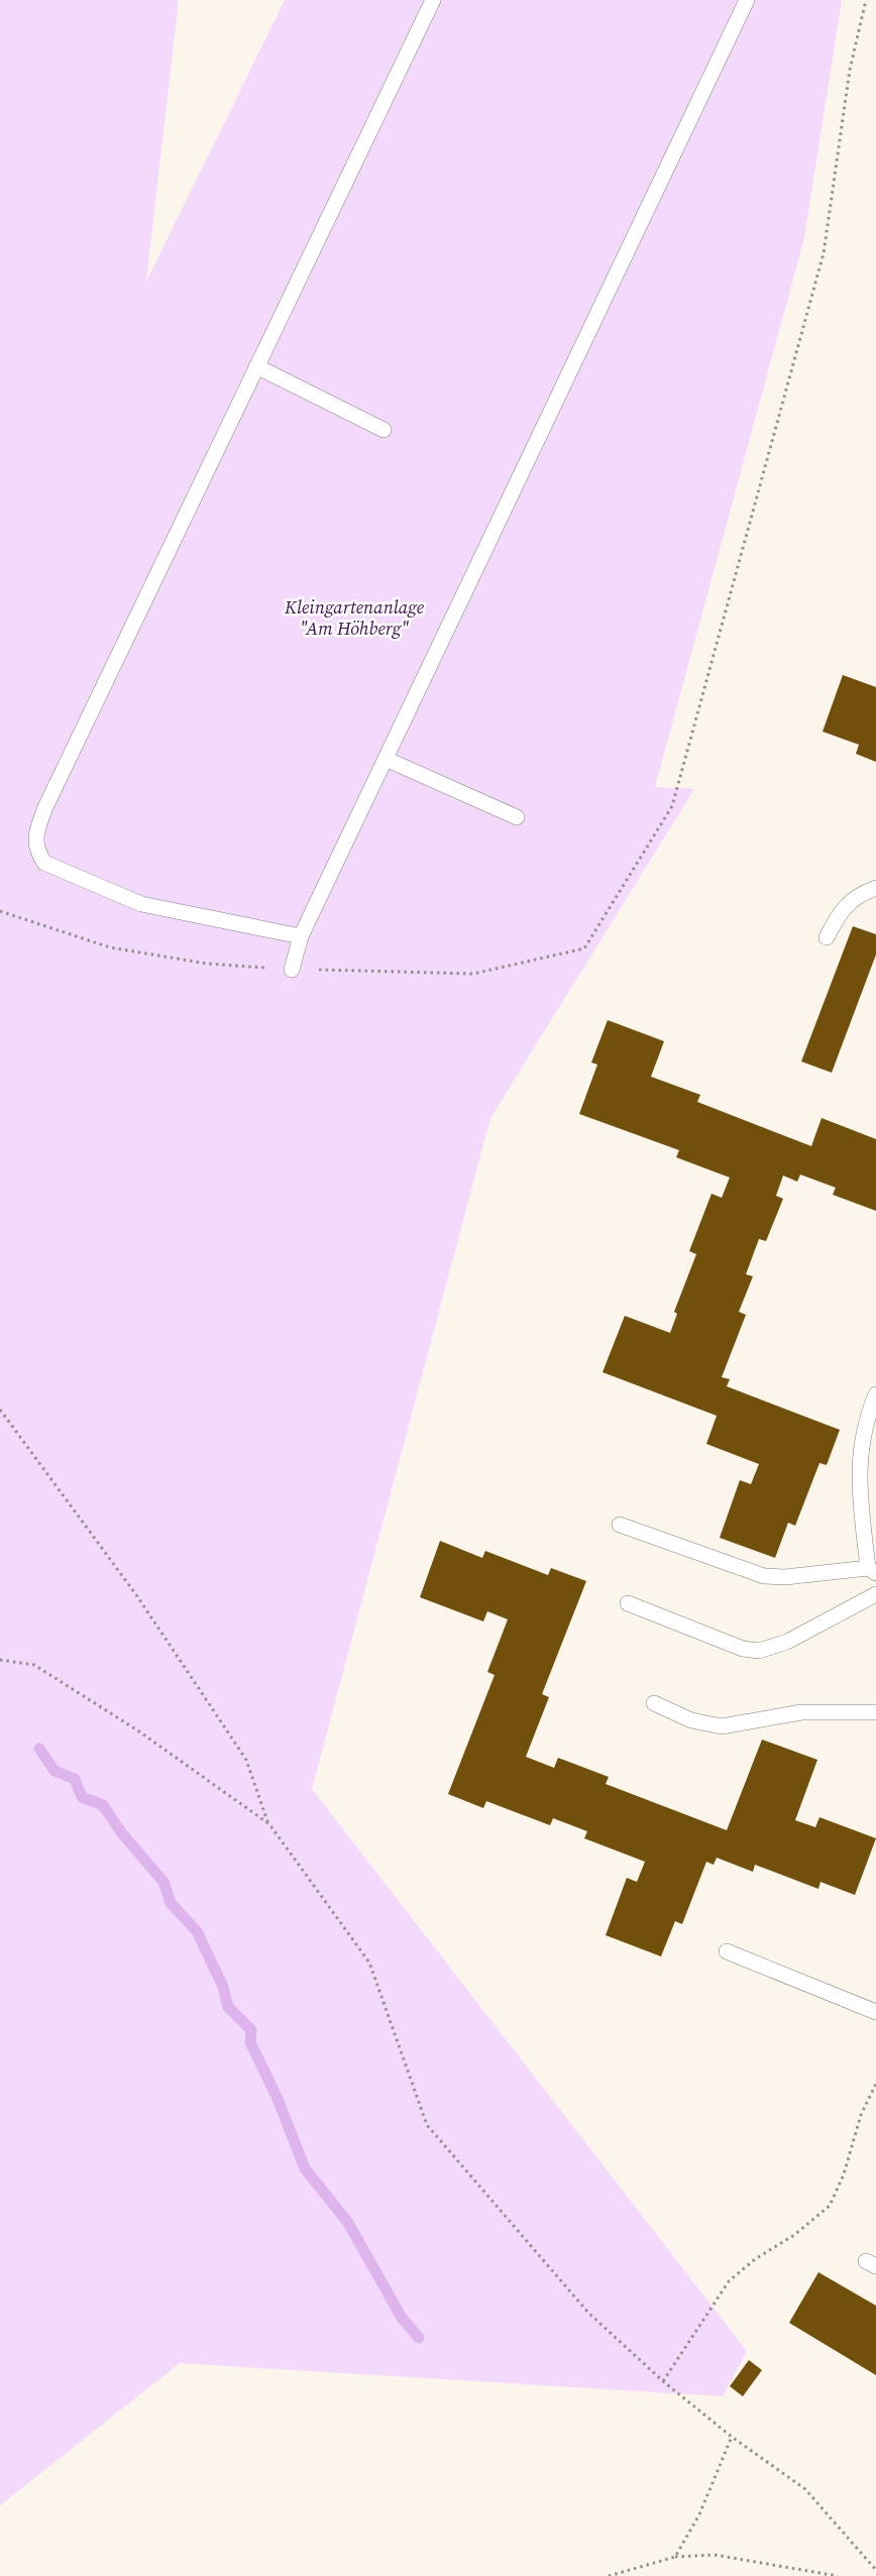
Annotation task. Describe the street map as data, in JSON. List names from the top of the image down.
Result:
{
  "parks": ["Kleingartenanlage \"Am Höhberg\""]
}
